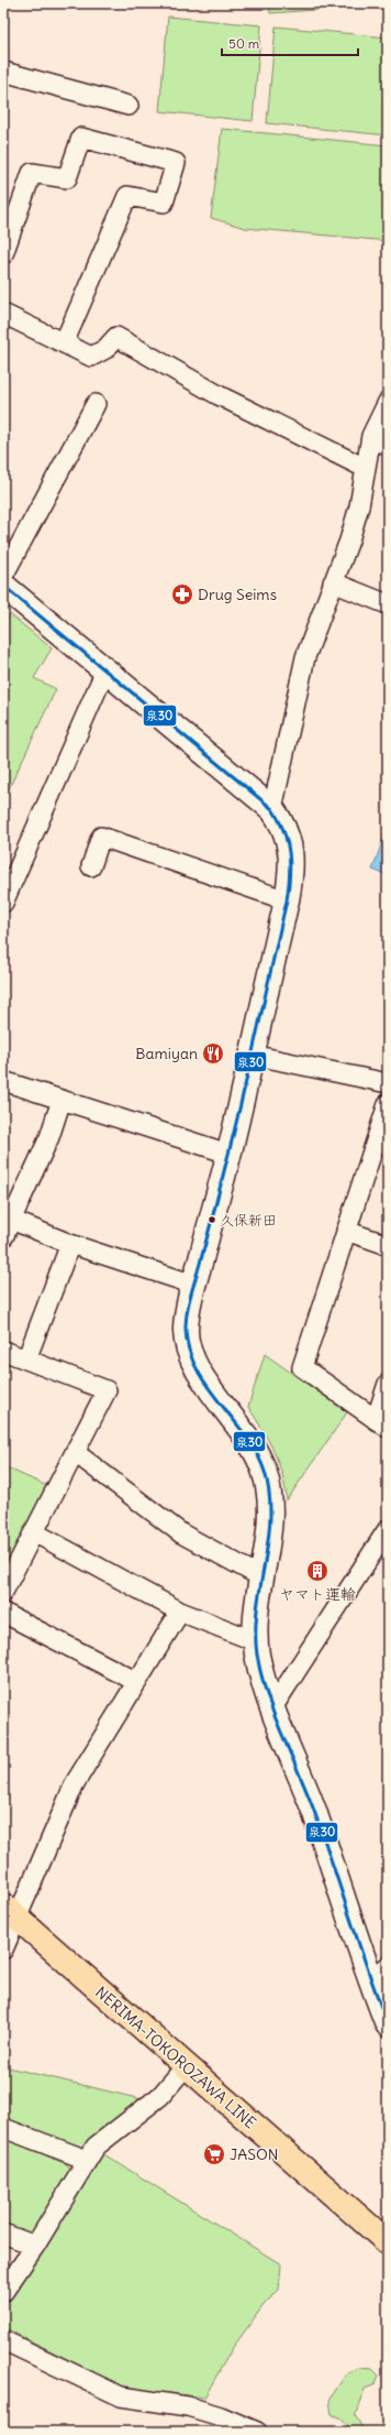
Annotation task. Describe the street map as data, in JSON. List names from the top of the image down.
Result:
{
  "streets": {
    "main road": ["NERIMA-TOKOROZAWA LINE"]
  },
  "places": {
    "pharmacy": ["Drug Seims"],
    "restaurant": ["Bamiyan"],
    "other": ["久保新田"],
    "building": ["ヤマト運輸"],
    "supermarket": ["JASON"]
  },
  "lines": ["transit line 泉30"],
  "scale_bar": "50 m"
}
